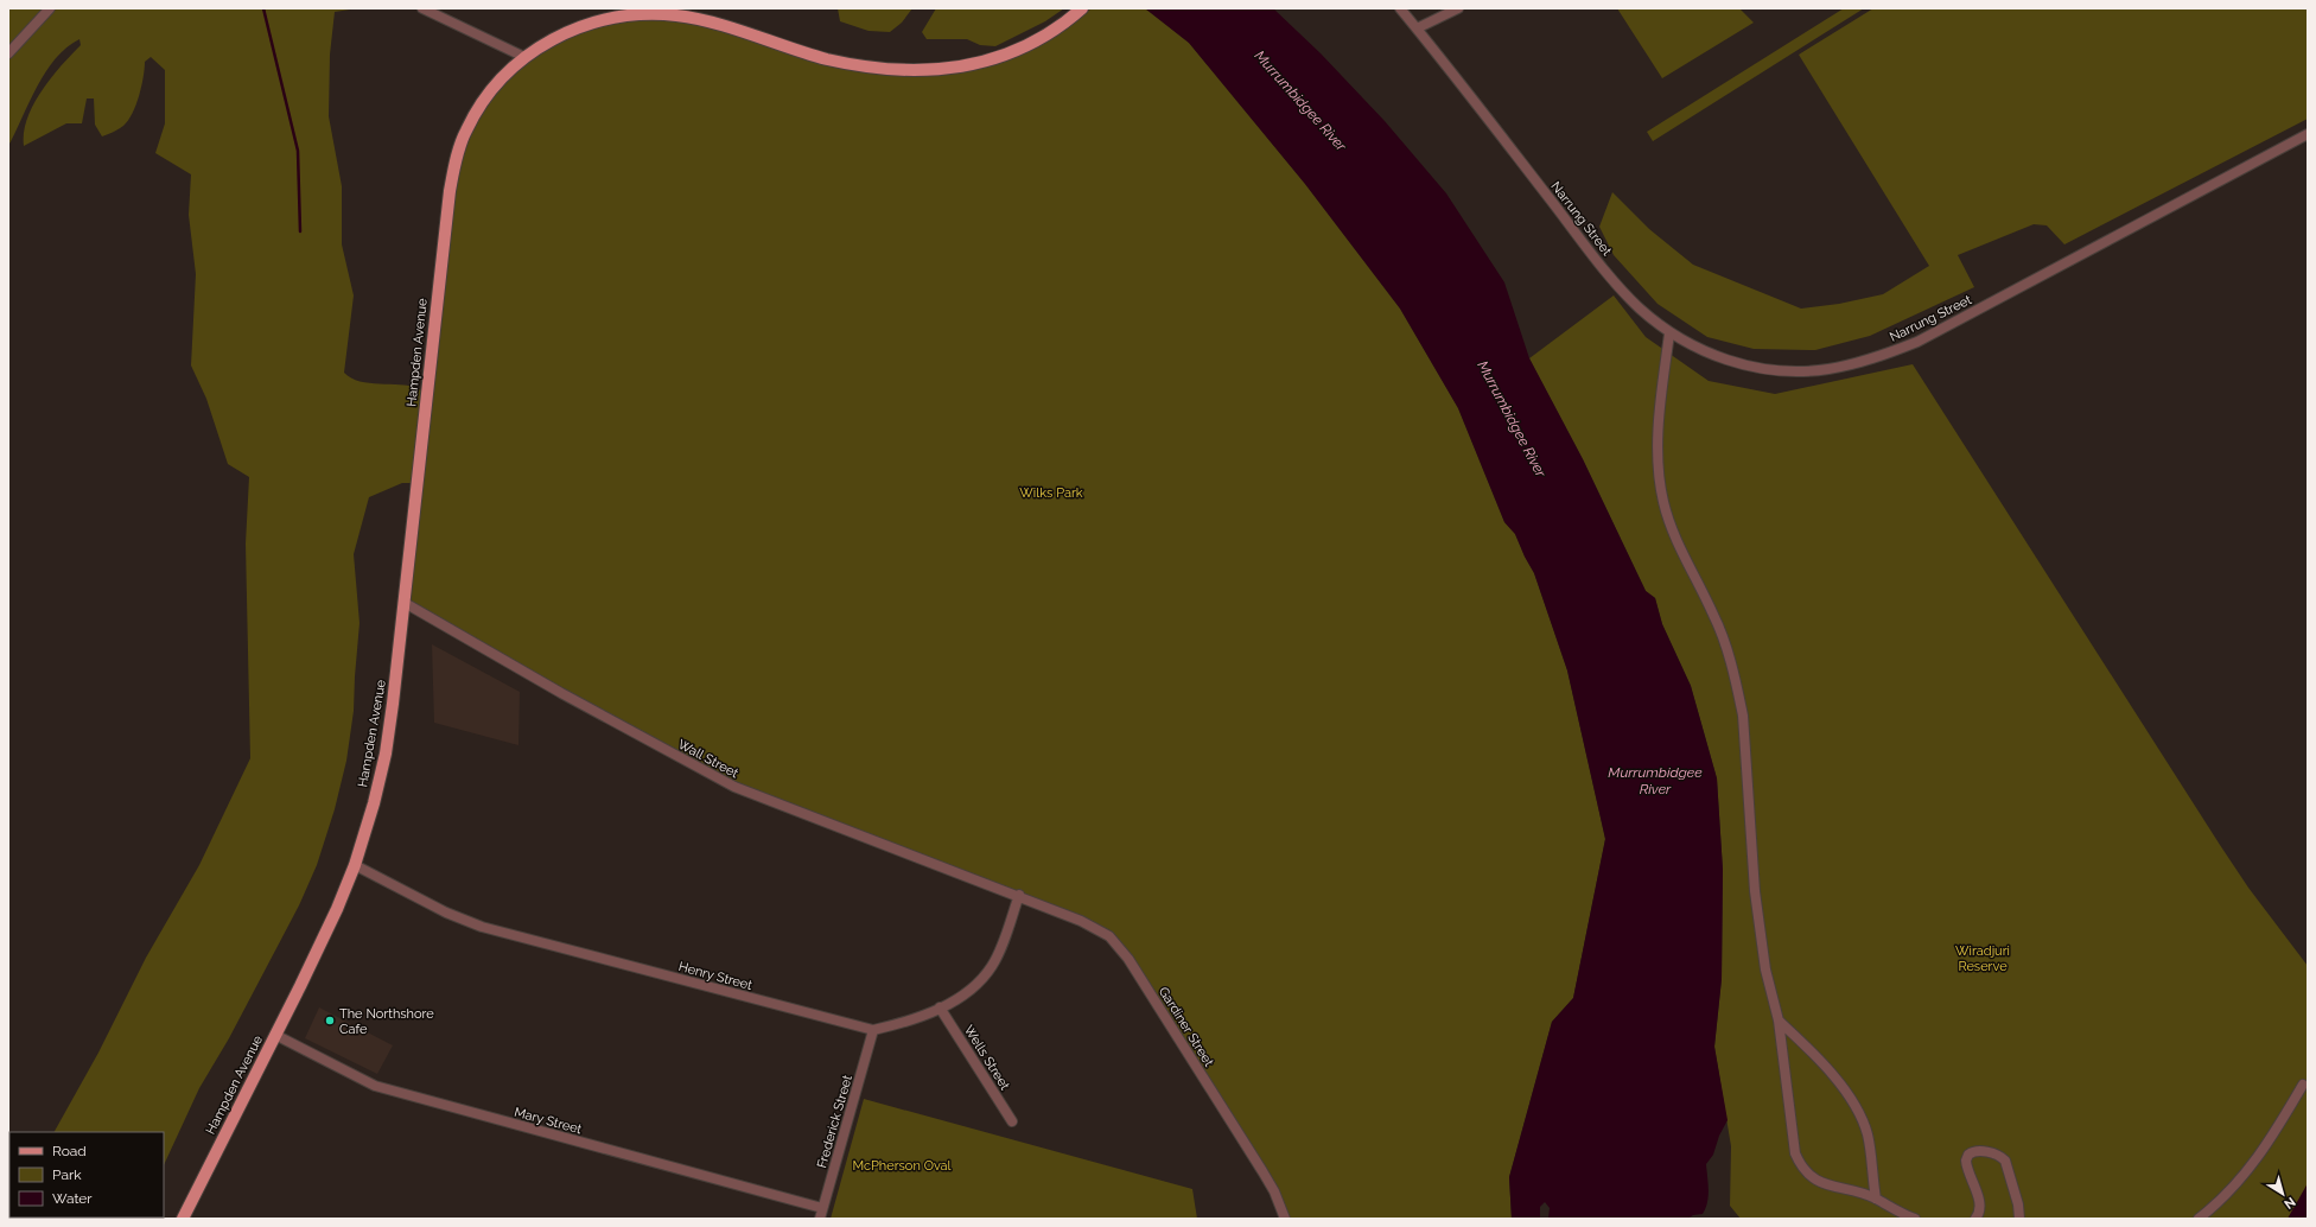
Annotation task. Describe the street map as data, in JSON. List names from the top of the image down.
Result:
{
  "streets": {
    "main road": ["Hampden Avenue"],
    "street": [
      "Narrung Street",
      "Wall Street",
      "Henry Street",
      "Gardiner Street",
      "Wells Street",
      "Mary Street",
      "Frederick Street"
    ]
  },
  "crossings": [
    ["Hampden Avenue", "Wall Street"],
    ["Hampden Avenue", "Henry Street"],
    ["Hampden Avenue", "Mary Street"],
    ["Wall Street", "Henry Street"],
    ["Wall Street", "Gardiner Street"],
    ["Henry Street", "Gardiner Street"],
    ["Henry Street", "Wells Street"],
    ["Henry Street", "Frederick Street"],
    ["Mary Street", "Frederick Street"]
  ],
  "water": ["Murrumbidgee River"],
  "parks": ["Wilks Park", "Wiradjuri Reserve", "McPherson Oval"],
  "places": ["The Northshore Cafe"],
  "legend": ["Road", "Park", "Water"],
  "north": "bottom right"
}
